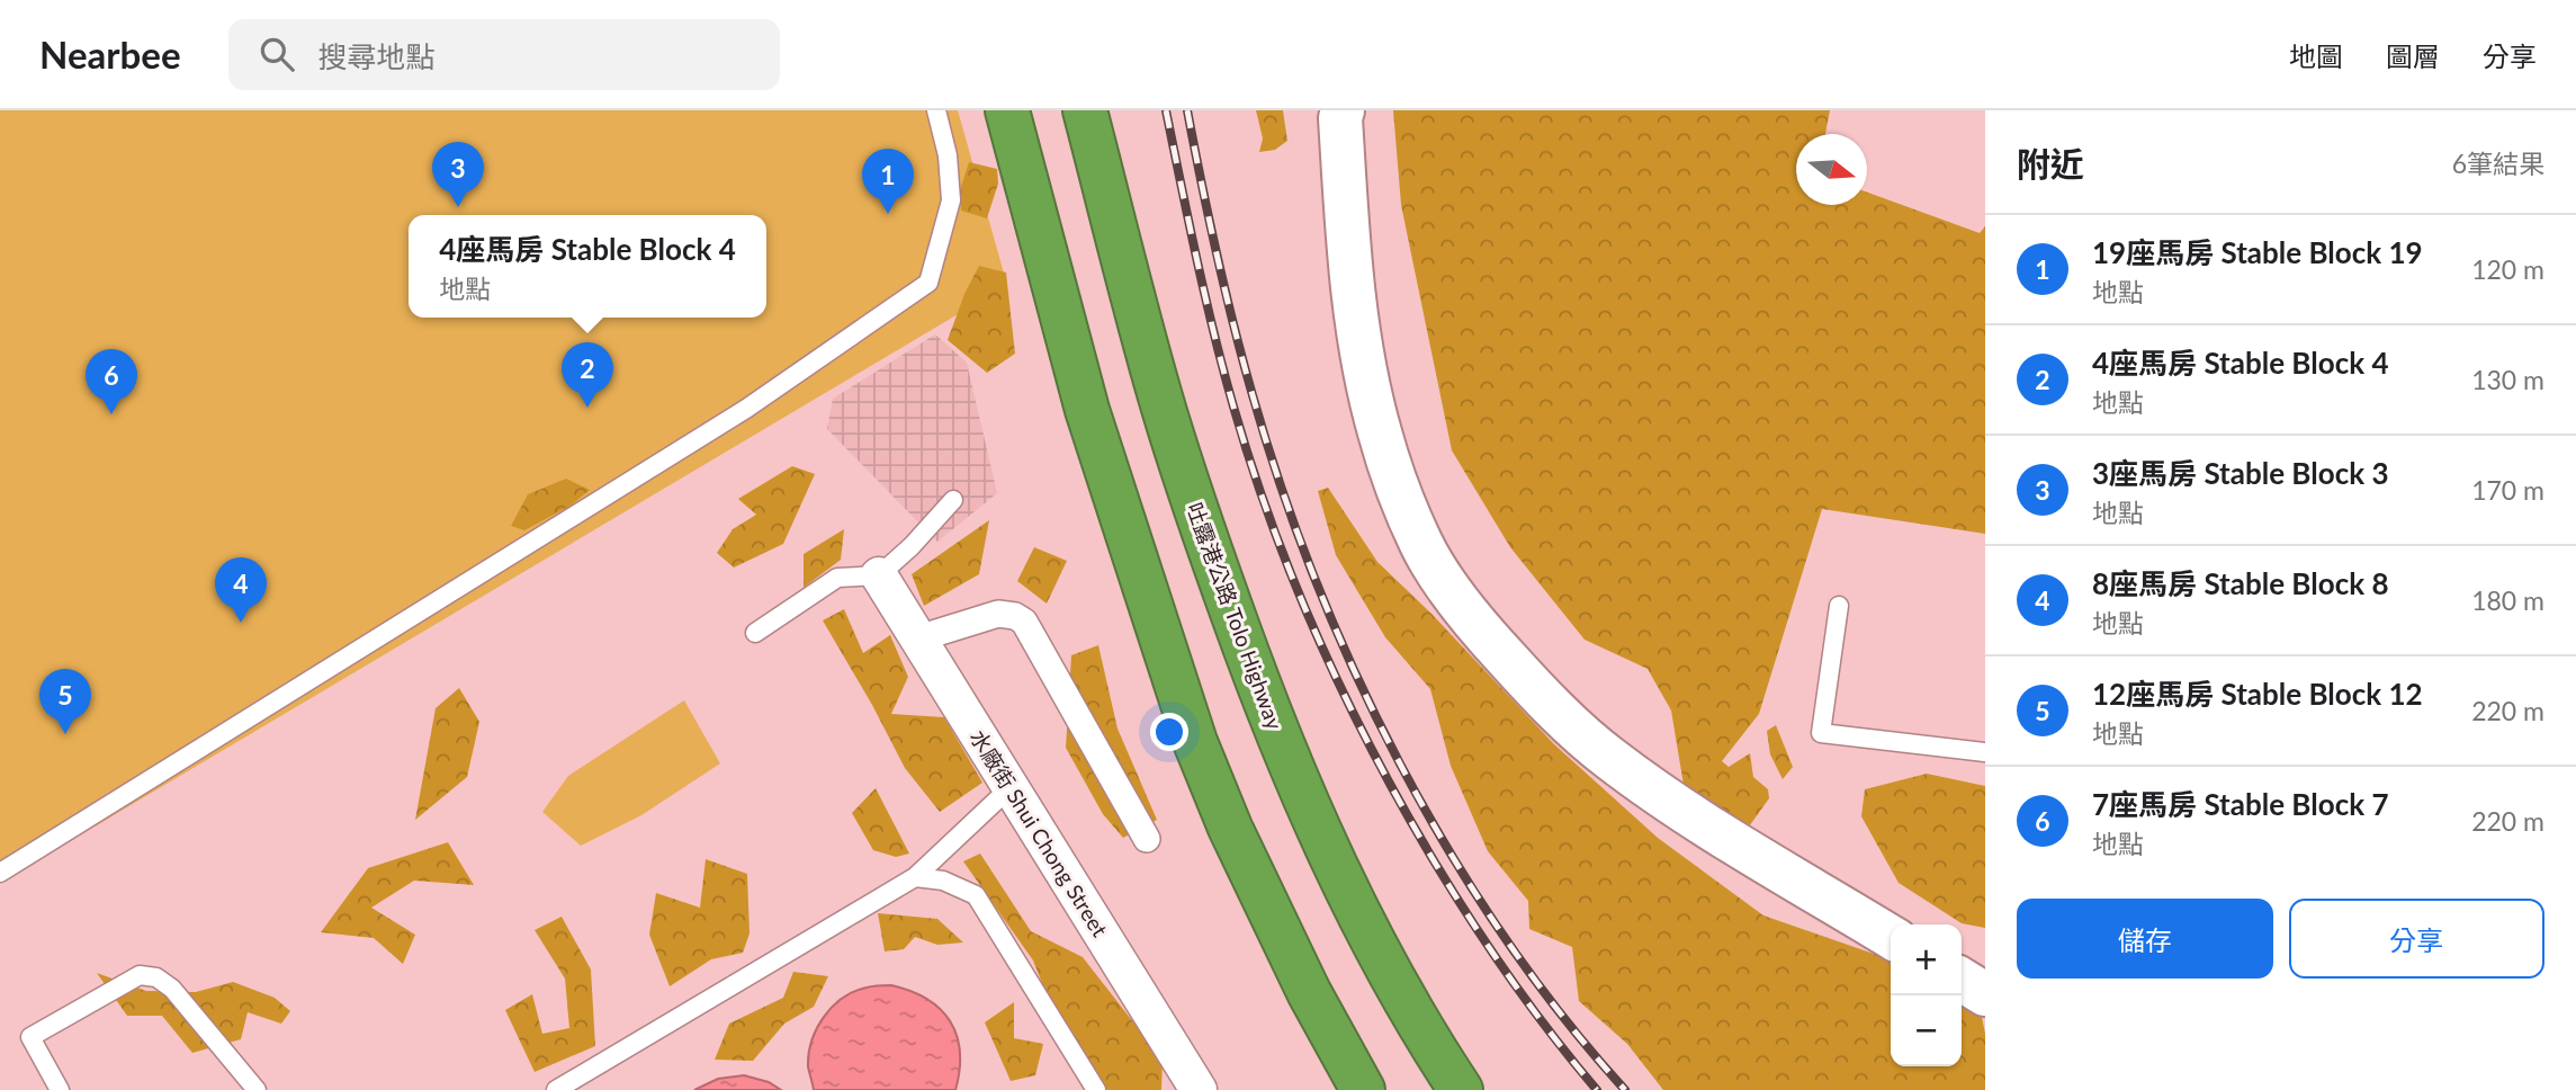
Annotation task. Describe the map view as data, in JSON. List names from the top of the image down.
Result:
{
  "streets": {
    "highway": ["吐露港公路 Tolo Highway"],
    "street": ["水廠街 Shui Chong Street"]
  },
  "north": "right",
  "page": {
    "header": "Nearbee",
    "search": "搜尋地點",
    "nav": ["地圖", "圖層", "分享"],
    "heading": ["附近", "6筆結果"],
    "pins": [
      "3",
      "1",
      "2",
      "6",
      "4",
      "5"
    ],
    "list": [
      {
        "mark": "1",
        "name": "19座馬房 Stable Block 19",
        "note": "地點",
        "value": "120 m"
      },
      {
        "mark": "2",
        "name": "4座馬房 Stable Block 4",
        "note": "地點",
        "value": "130 m"
      },
      {
        "mark": "3",
        "name": "3座馬房 Stable Block 3",
        "note": "地點",
        "value": "170 m"
      },
      {
        "mark": "4",
        "name": "8座馬房 Stable Block 8",
        "note": "地點",
        "value": "180 m"
      },
      {
        "mark": "5",
        "name": "12座馬房 Stable Block 12",
        "note": "地點",
        "value": "220 m"
      },
      {
        "mark": "6",
        "name": "7座馬房 Stable Block 7",
        "note": "地點",
        "value": "220 m"
      }
    ],
    "popup": ["4座馬房 Stable Block 4", "地點"],
    "buttons": ["儲存", "分享"],
    "map_buttons": ["+", "−"]
  }
}
